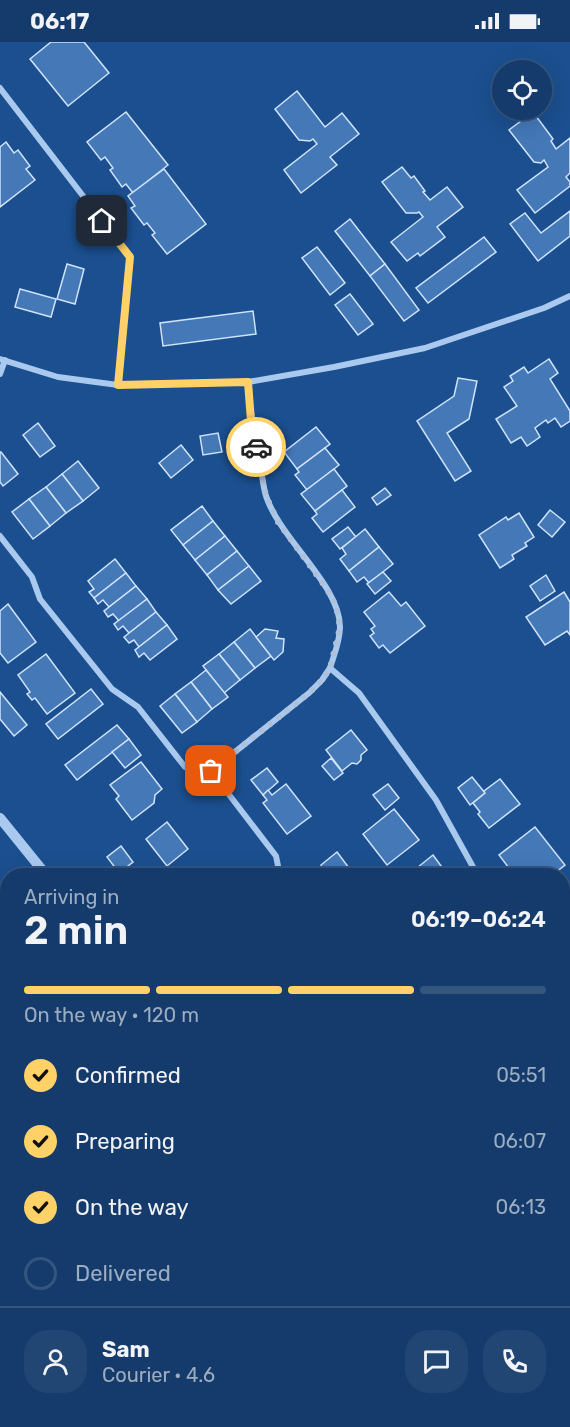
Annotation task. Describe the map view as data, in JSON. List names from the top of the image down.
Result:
{
  "page": {
    "status": "06:17",
    "heading": ["2 min", "Arriving in", "06:19–06:24"],
    "panel": ["Sam", "Courier · 4.6"],
    "bar": "On the way · 120 m",
    "list": [
      ["Confirmed", "05:51"],
      ["Preparing", "06:07"],
      ["On the way", "06:13"],
      "Delivered"
    ]
  }
}
